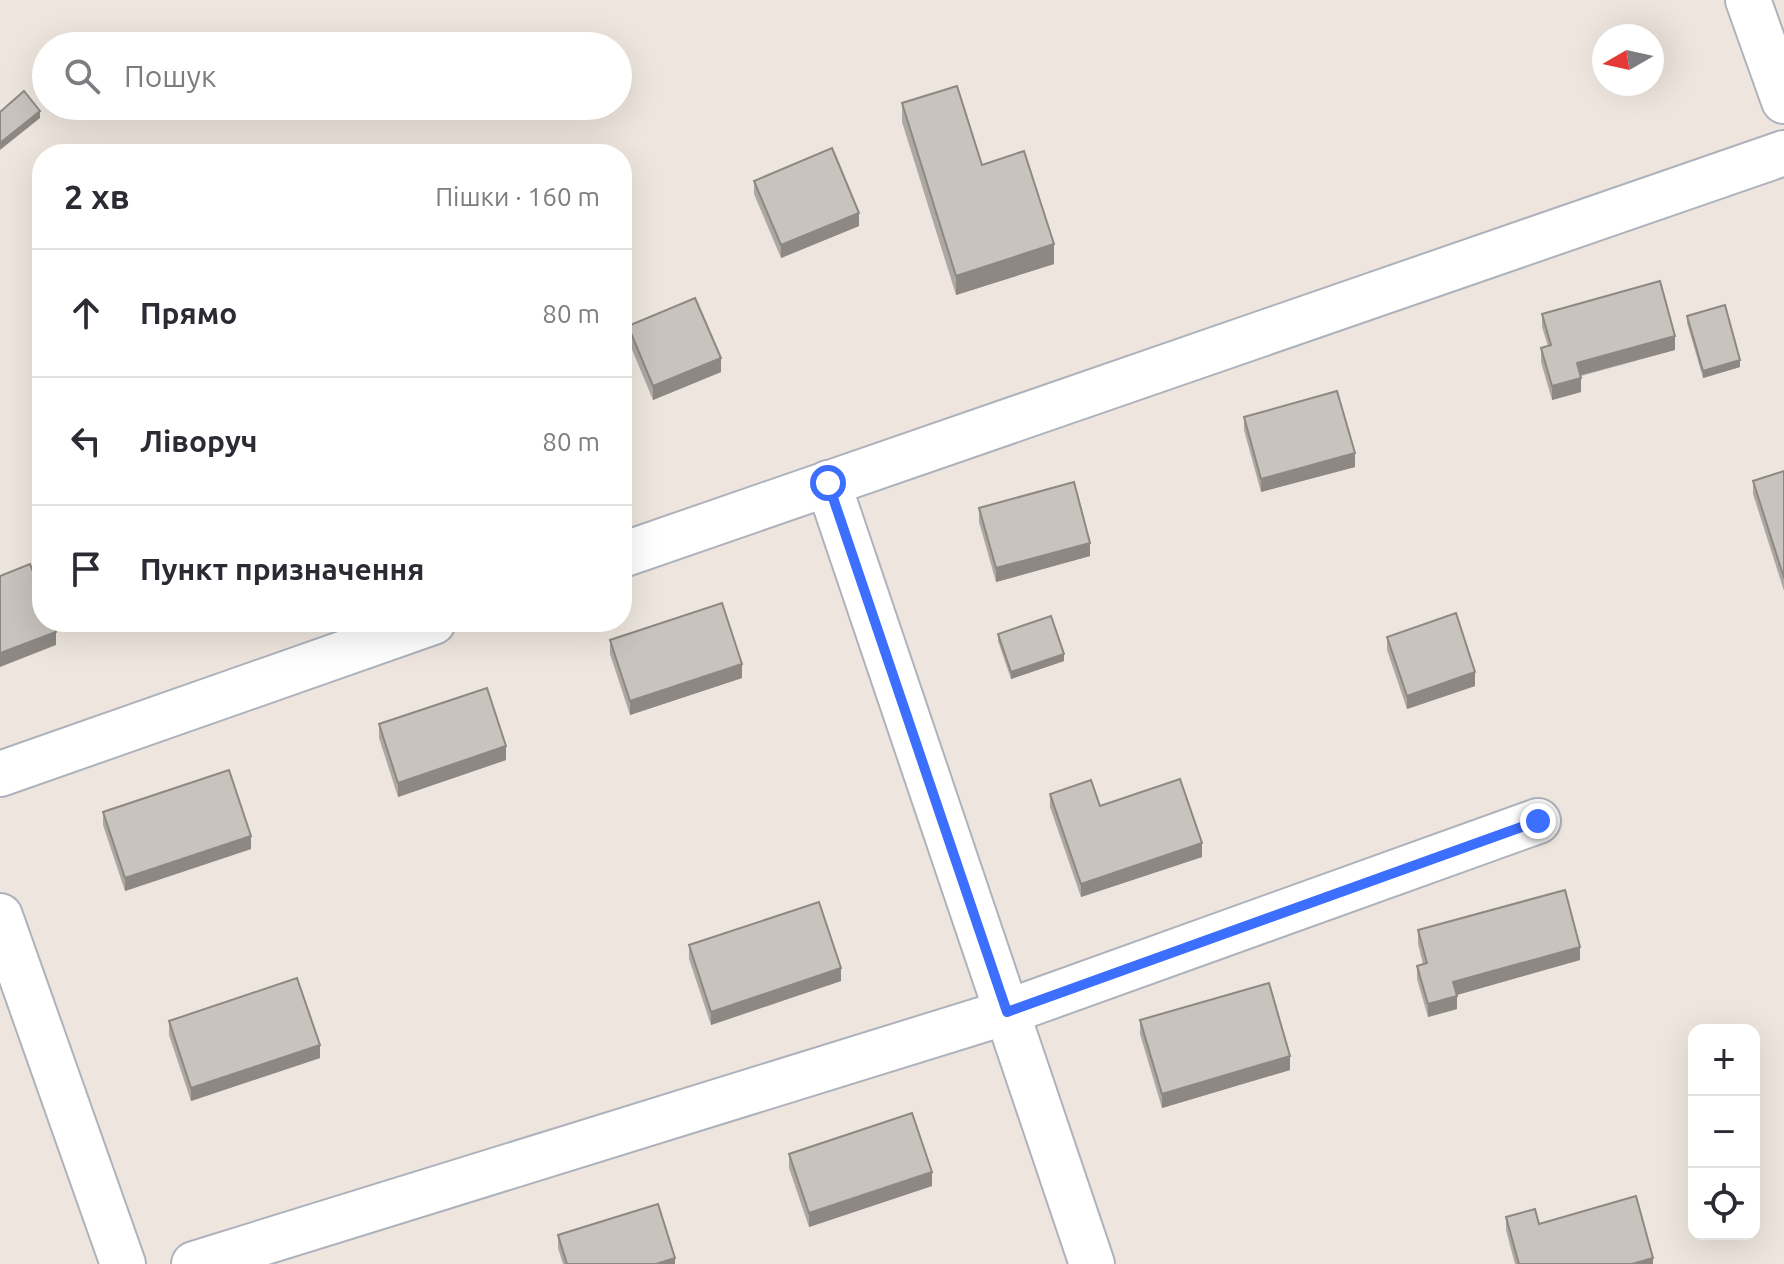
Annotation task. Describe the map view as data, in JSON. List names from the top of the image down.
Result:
{
  "north": "left",
  "page": {
    "search": "Пошук",
    "heading": ["2 хв", "Пішки · 160 m"],
    "list": [
      ["Прямо", "80 m"],
      ["Ліворуч", "80 m"],
      "Пункт призначення"
    ],
    "map_buttons": ["+", "−"]
  }
}
